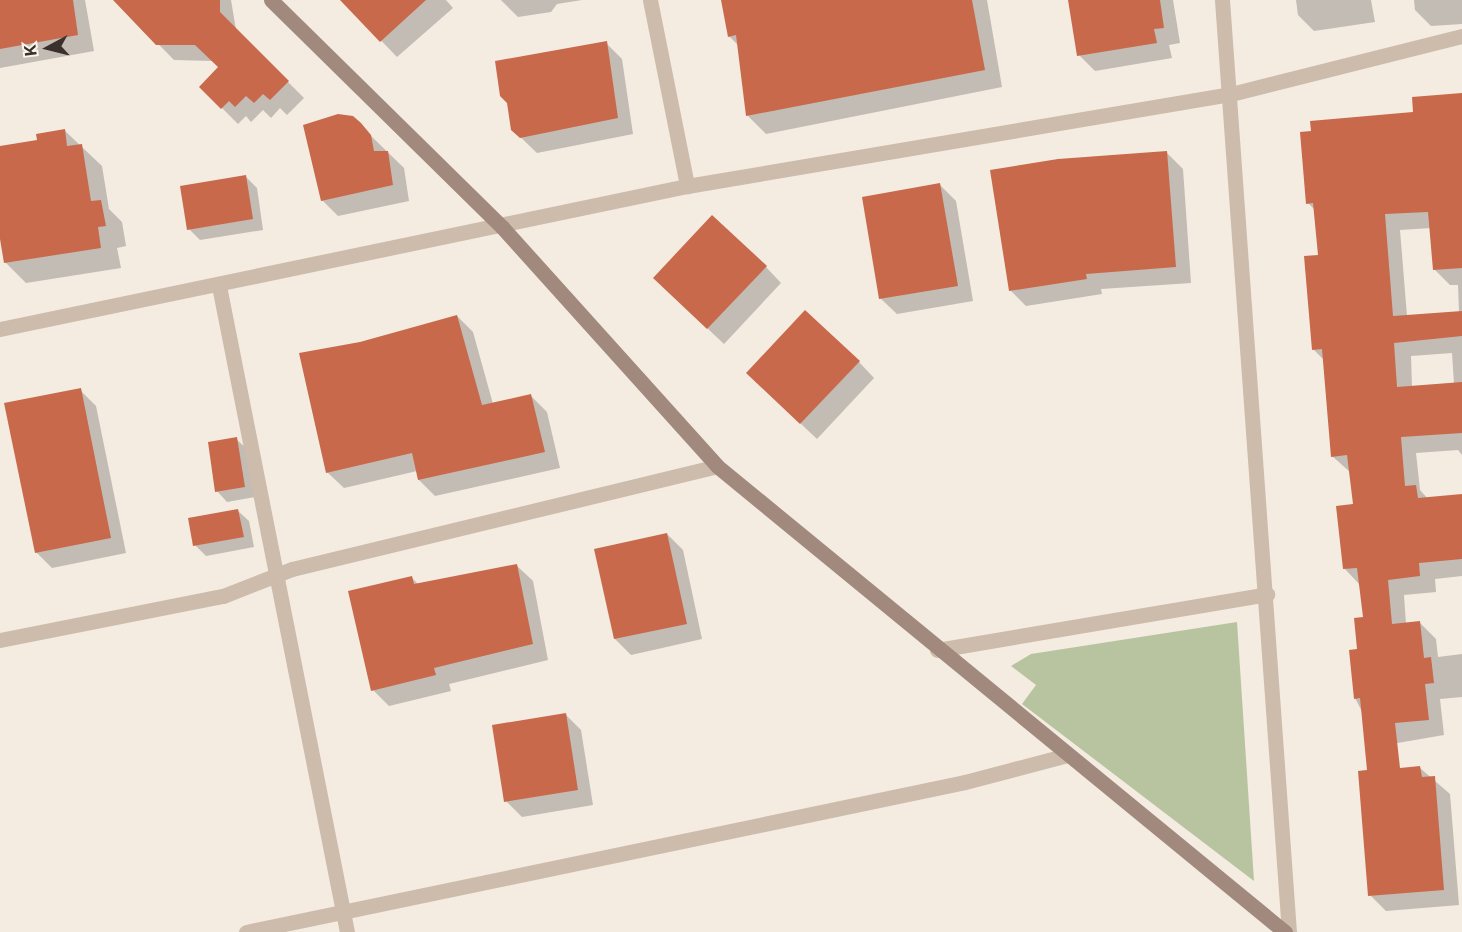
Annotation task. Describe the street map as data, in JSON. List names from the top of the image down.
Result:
{
  "north": "left"
}
